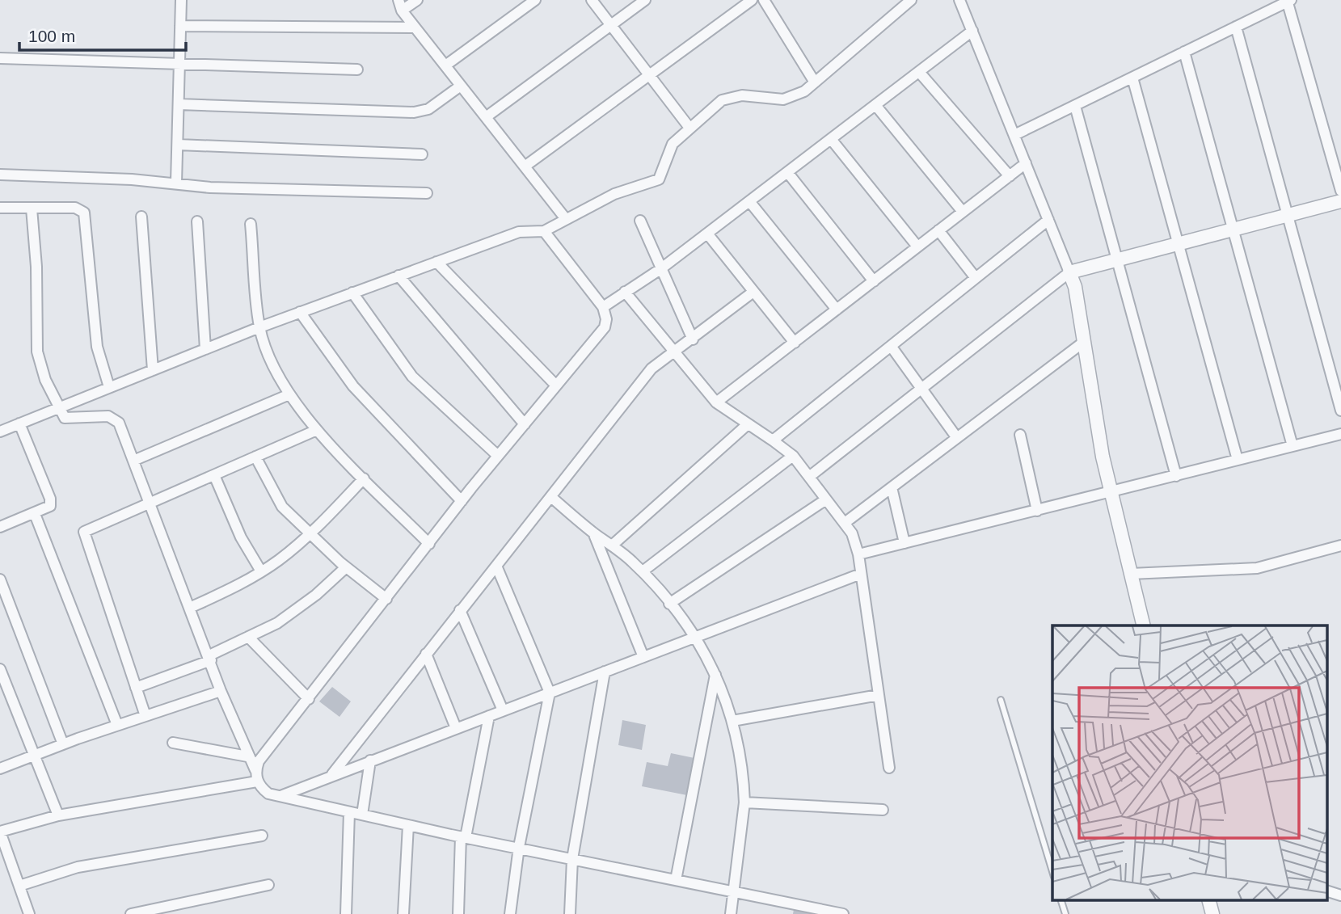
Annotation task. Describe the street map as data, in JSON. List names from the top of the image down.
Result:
{
  "scale_bar": "100 m"
}
